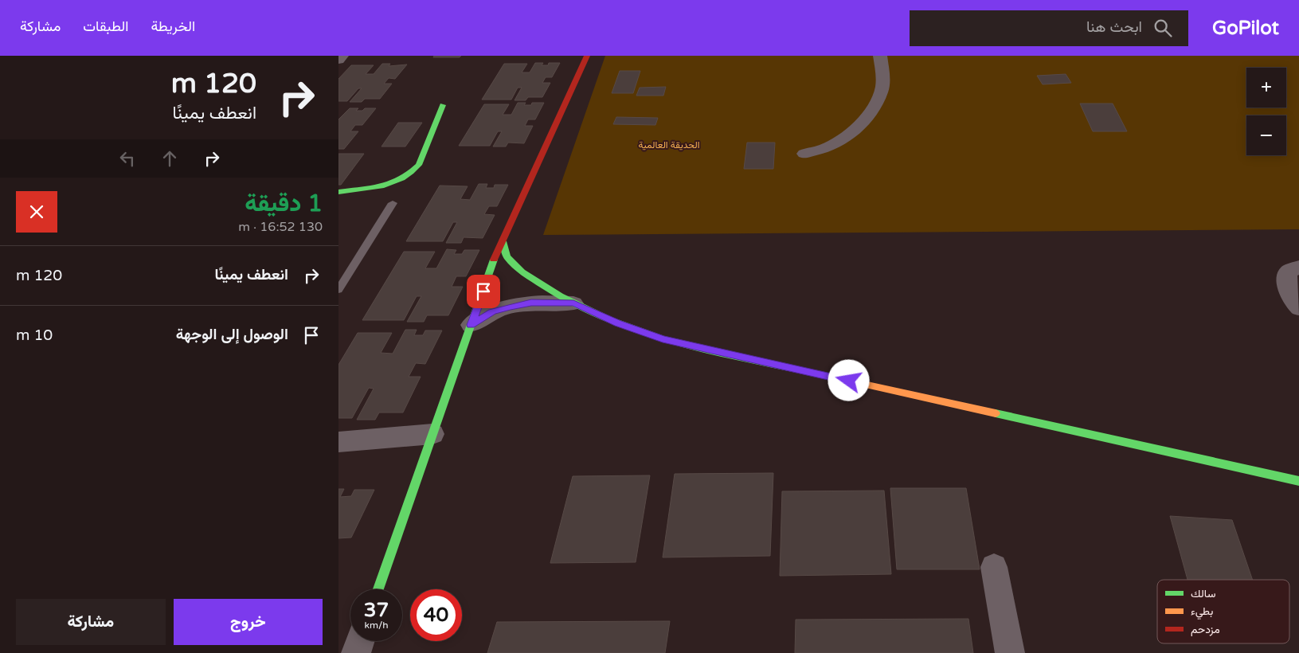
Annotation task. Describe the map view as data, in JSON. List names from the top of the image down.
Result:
{
  "parks": ["الحديقة العالمية"],
  "legend": ["سالك", "بطيء", "مزدحم"],
  "page": {
    "header": "GoPilot",
    "search": "ابحث هنا",
    "nav": ["الخريطة", "الطبقات", "مشاركة"],
    "turn": ["120 m", "انعطف يمينًا"],
    "map_buttons": ["+", "−"],
    "heading": ["1 دقيقة", "130 m · 16:52"],
    "list": [
      {
        "name": "انعطف يمينًا",
        "value": "120 m"
      },
      {
        "name": "الوصول إلى الوجهة",
        "value": "10 m"
      }
    ],
    "speed": "37 km/h",
    "limit": "40",
    "buttons": ["خروج", "مشاركة"]
  }
}
